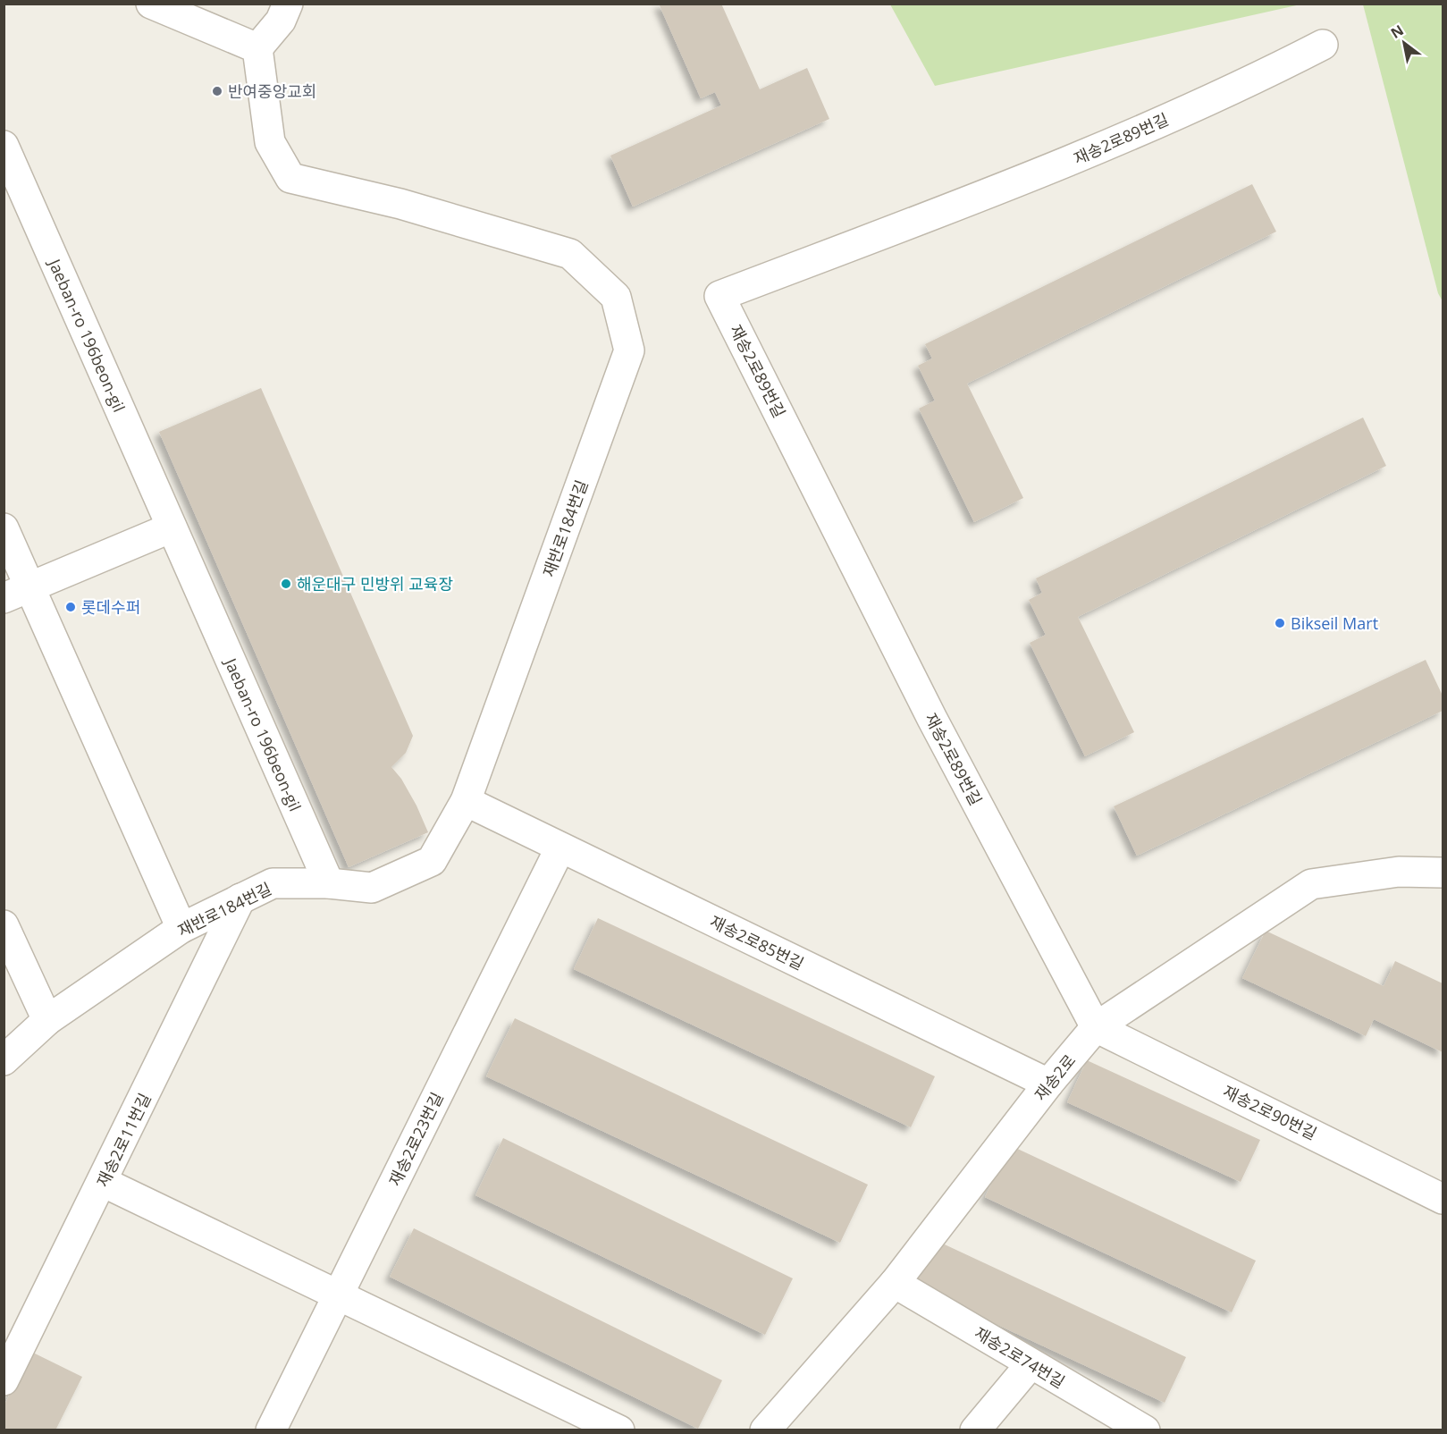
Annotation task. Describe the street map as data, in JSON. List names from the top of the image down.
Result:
{
  "streets": {
    "street": [
      "재송2로89번길",
      "Jaeban-ro 196beon-gil",
      "재반로184번길",
      "재송2로85번길",
      "재송2로",
      "재송2로90번길",
      "재송2로23번길",
      "재송2로11번길",
      "재송2로74번길"
    ]
  },
  "crossings": [
    ["재송2로89번길", "재송2로"],
    ["재송2로89번길", "재송2로90번길"],
    ["Jaeban-ro 196beon-gil", "재반로184번길"],
    ["재반로184번길", "재송2로85번길"],
    ["재반로184번길", "재송2로11번길"],
    ["재송2로85번길", "재송2로"],
    ["재송2로85번길", "재송2로23번길"],
    ["재송2로", "재송2로90번길"],
    ["재송2로", "재송2로74번길"]
  ],
  "places": [
    "반여중앙교회",
    "해운대구 민방위 교육장",
    "롯데수퍼",
    "Bikseil Mart"
  ],
  "north": "top left"
}
